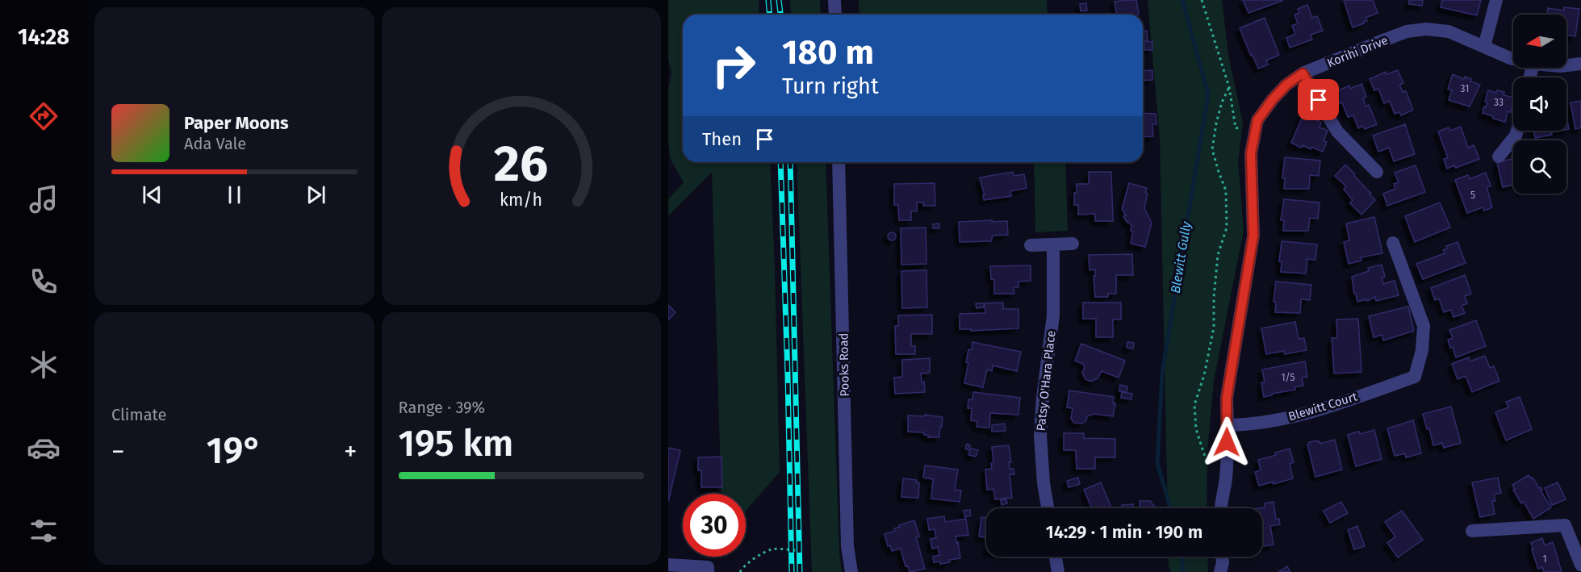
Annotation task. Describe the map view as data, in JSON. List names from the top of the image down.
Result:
{
  "streets": {
    "street": [
      "Korihi Drive",
      "Pooks Road",
      "Patsy O'Hara Place",
      "Blewitt Court"
    ]
  },
  "crossings": [
    ["Korihi Drive", "Blewitt Court"]
  ],
  "water": ["Blewitt Gully"],
  "house_numbers": [
    "31",
    "33",
    "5",
    "1/5",
    "1"
  ],
  "north": "left",
  "page": {
    "tabs": "14:28",
    "turn": ["180 m", "Turn right"],
    "song": ["Paper Moons", "Ada Vale"],
    "then": "Then",
    "tile": [
      "Climate",
      ["Range · 39%", "195 km"]
    ],
    "heat": ["−", "19°", "+"],
    "limit": "30",
    "trip": "14:29 · 1 min · 190 m",
    "gauge": ["26", "km/h"]
  }
}
